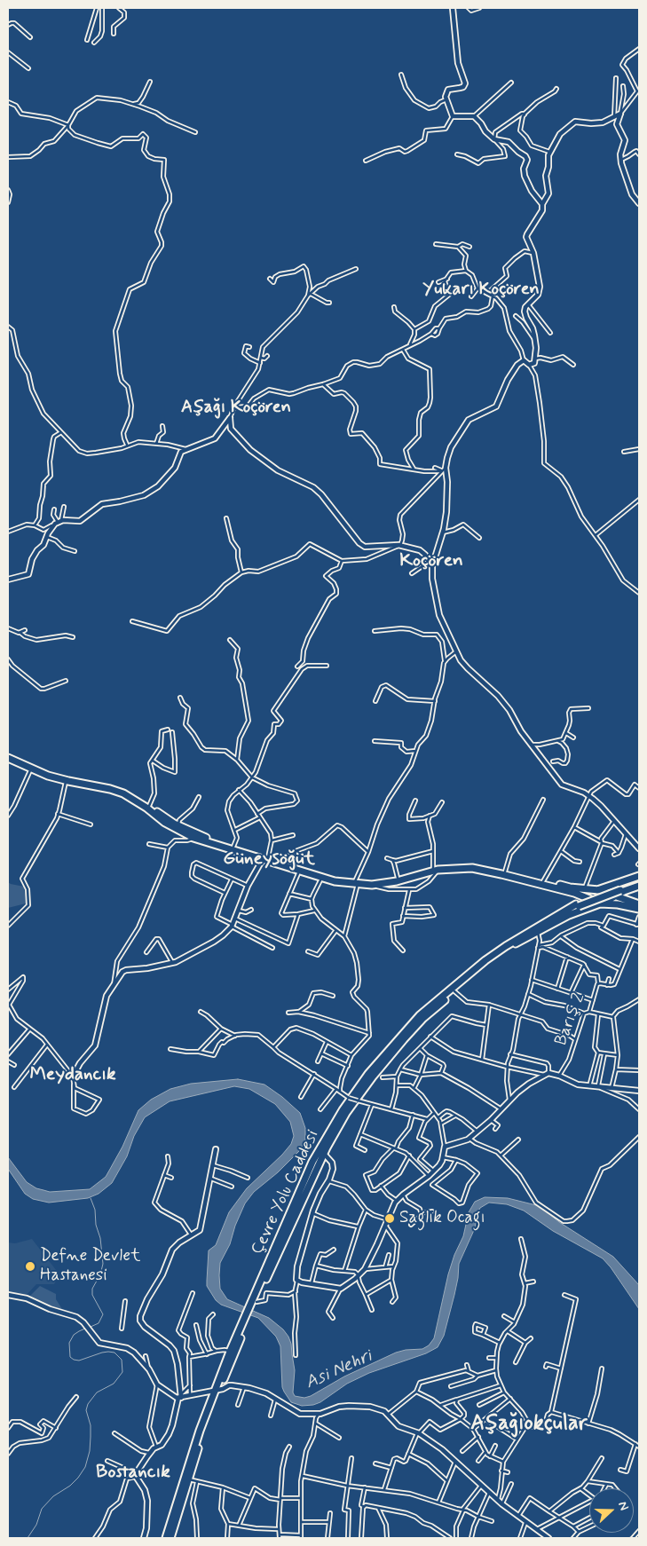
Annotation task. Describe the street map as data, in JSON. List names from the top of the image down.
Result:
{
  "streets": {
    "highway": ["Çevre Yolu Caddesi"],
    "street": ["Barış 2"]
  },
  "districts": [
    "Yukarı Koçören",
    "Aşağı Koçören",
    "Koçören",
    "Güneysöğüt",
    "Meydancık",
    "Aşağıokçular",
    "Bostancık"
  ],
  "water": ["Asi Nehri"],
  "places": ["Saglık Ocagı", "Defne Devlet Hastanesi"],
  "north": "right"
}
